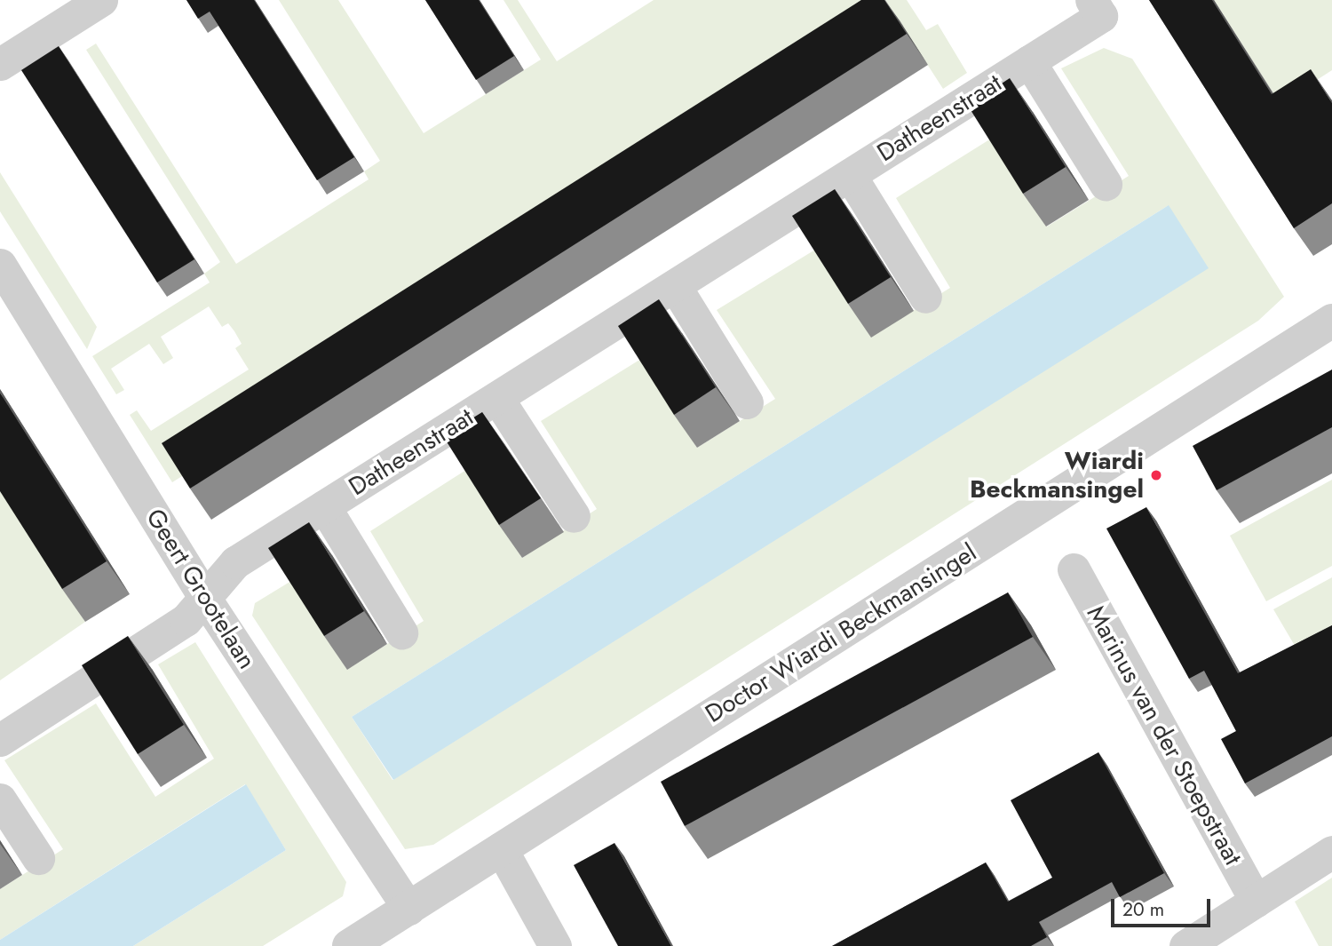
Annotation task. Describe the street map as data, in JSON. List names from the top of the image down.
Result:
{
  "streets": {
    "street": [
      "Datheenstraat",
      "Geert Grootelaan",
      "Doctor Wiardi Beckmansingel",
      "Marinus van der Stoepstraat"
    ]
  },
  "crossings": [
    ["Datheenstraat", "Geert Grootelaan"],
    ["Geert Grootelaan", "Doctor Wiardi Beckmansingel"]
  ],
  "places": ["Wiardi Beckmansingel"],
  "scale_bar": "20 m"
}
